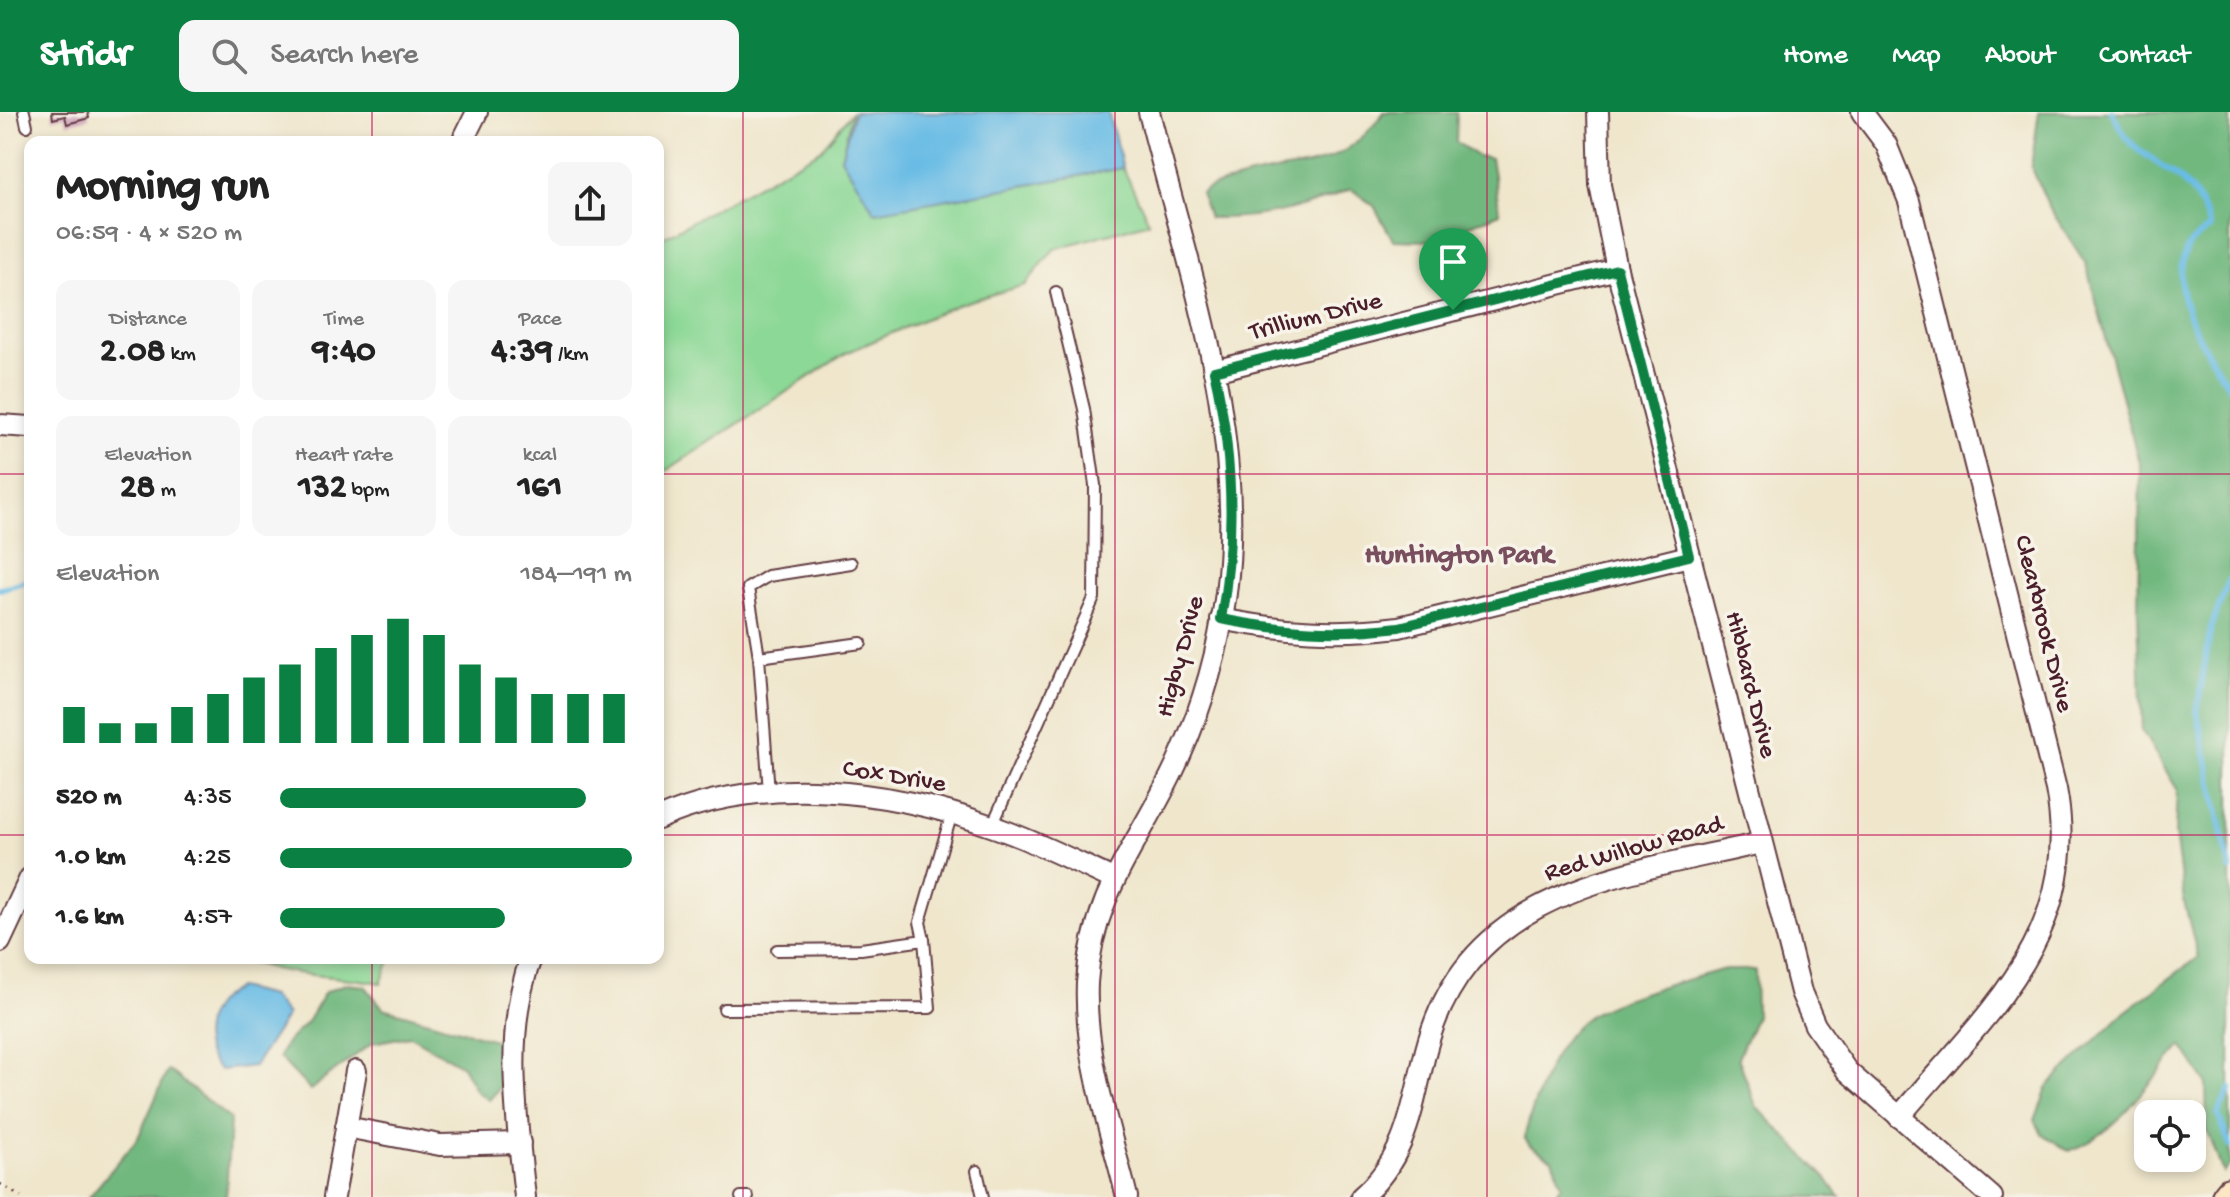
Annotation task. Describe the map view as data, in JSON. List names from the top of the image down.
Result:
{
  "streets": {
    "street": [
      "Trillium Drive",
      "Clearbrook Drive",
      "Higby Drive",
      "Hibbard Drive",
      "Cox Drive",
      "Red Willow Road"
    ]
  },
  "crossings": [
    ["Trillium Drive", "Higby Drive"],
    ["Trillium Drive", "Hibbard Drive"],
    ["Clearbrook Drive", "Hibbard Drive"],
    ["Higby Drive", "Cox Drive"],
    ["Hibbard Drive", "Red Willow Road"]
  ],
  "districts": ["Huntington Park"],
  "page": {
    "header": "Stridr",
    "search": "Search here",
    "nav": [
      "Home",
      "Map",
      "About",
      "Contact"
    ],
    "heading": ["Morning run", "06:59 · 4 × 520 m"],
    "stats": [
      ["Distance", "2.08 km"],
      ["Time", "9:40"],
      ["Pace", "4:39 /km"],
      ["Elevation", "28 m"],
      ["Heart rate", "132 bpm"],
      ["kcal", "161"]
    ],
    "chart": ["Elevation", "184–191 m"],
    "list": [
      {
        "name": "520 m",
        "note": "4:35"
      },
      {
        "name": "1.0 km",
        "note": "4:25"
      },
      {
        "name": "1.6 km",
        "note": "4:57"
      }
    ]
  }
}
